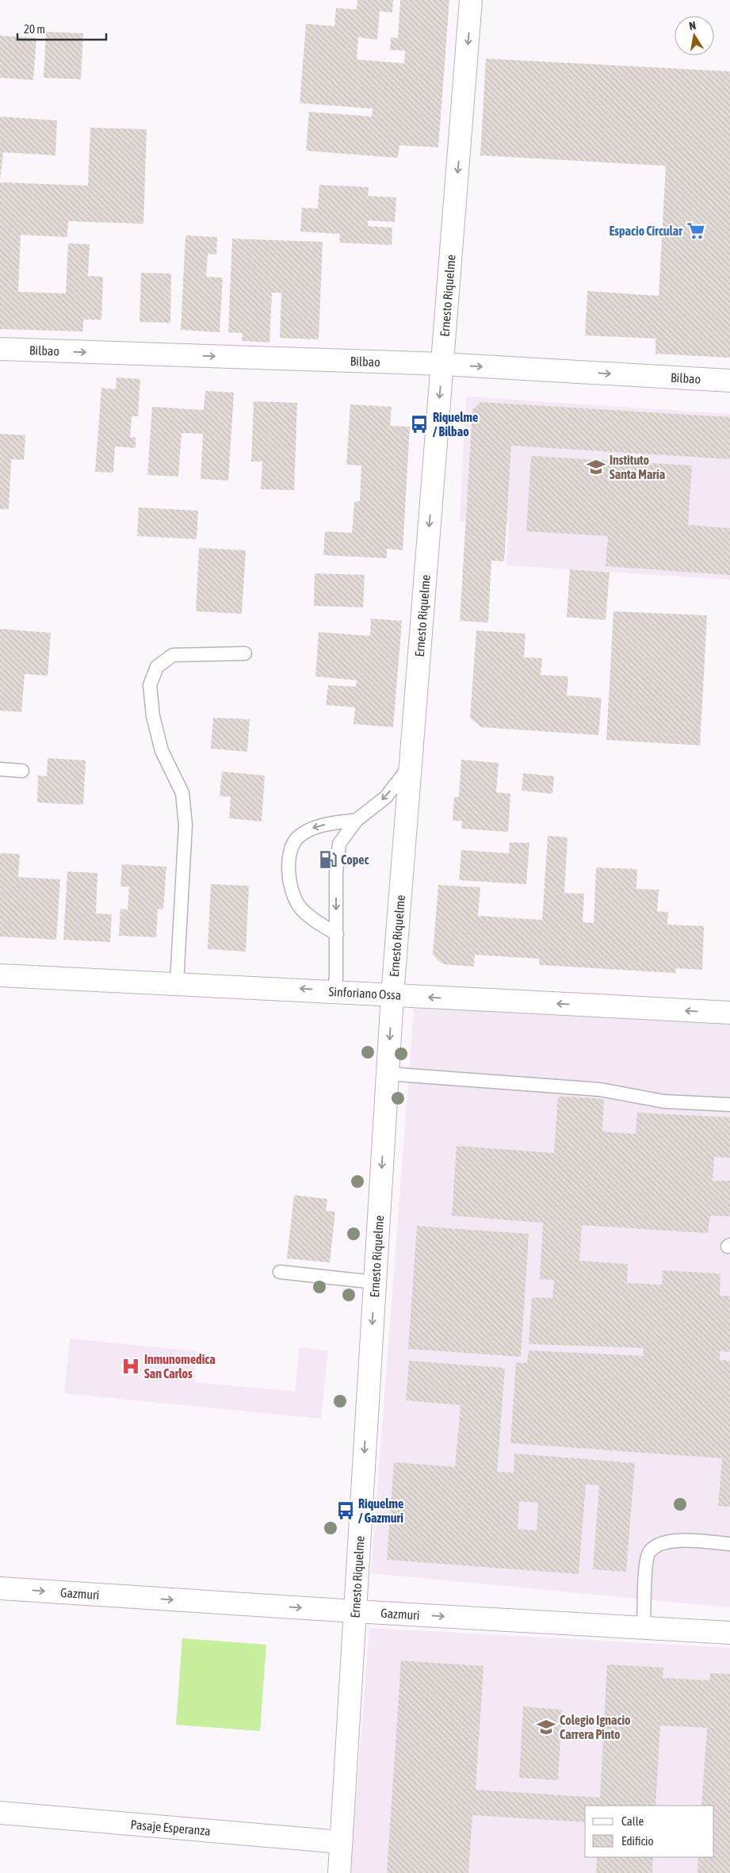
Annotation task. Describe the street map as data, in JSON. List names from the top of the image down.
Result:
{
  "streets": {
    "street": [
      "Ernesto Riquelme",
      "Bilbao",
      "Sinforiano Ossa",
      "Gazmuri",
      "Pasaje Esperanza"
    ]
  },
  "crossings": [
    ["Ernesto Riquelme", "Bilbao"],
    ["Ernesto Riquelme", "Sinforiano Ossa"],
    ["Ernesto Riquelme", "Gazmuri"],
    ["Ernesto Riquelme", "Pasaje Esperanza"]
  ],
  "one_way": [
    "Ernesto Riquelme",
    "Bilbao",
    "Sinforiano Ossa",
    "Gazmuri"
  ],
  "places": {
    "supermarket": ["Espacio Circular"],
    "bus stop": ["Riquelme / Bilbao", "Riquelme / Gazmuri"],
    "school or university": ["Instituto Santa María", "Colegio Ignacio Carrera Pinto"],
    "fuel station": ["Copec"],
    "hospital": ["Inmunomedica San Carlos"]
  },
  "legend": ["Calle", "Edificio"],
  "scale_bar": "20 m",
  "north": "top"
}
